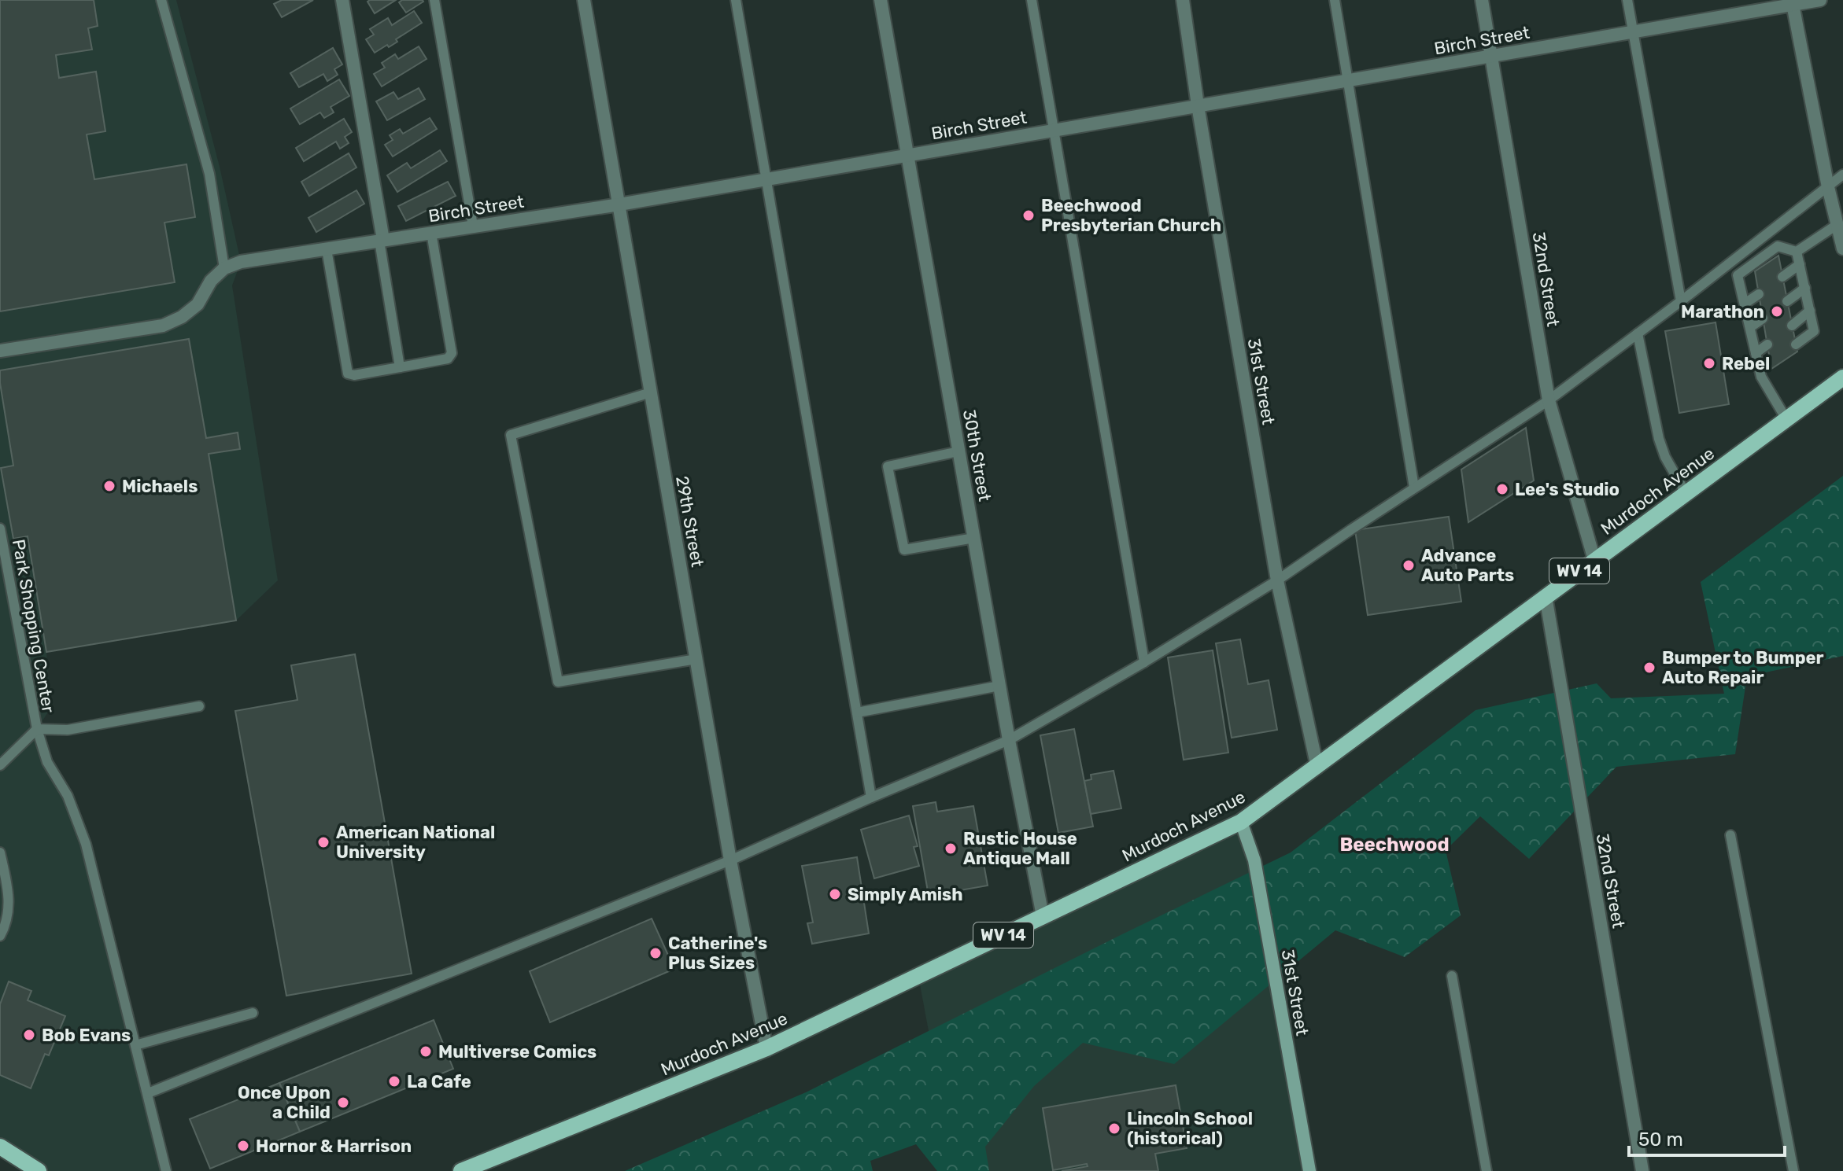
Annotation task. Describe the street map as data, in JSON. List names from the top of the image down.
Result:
{
  "streets": {
    "main road": ["Murdoch Avenue", "WV 14"],
    "street": [
      "Birch Street",
      "32nd Street",
      "31st Street",
      "30th Street",
      "29th Street"
    ],
    "lane": ["Park Shopping Center"]
  },
  "crossings": [
    ["Birch Street", "32nd Street"],
    ["Birch Street", "31st Street"],
    ["Birch Street", "30th Street"],
    ["Birch Street", "29th Street"],
    ["32nd Street", "Murdoch Avenue"],
    ["31st Street", "Murdoch Avenue"],
    ["30th Street", "Murdoch Avenue"],
    ["Murdoch Avenue", "29th Street"]
  ],
  "districts": ["Beechwood"],
  "places": [
    "Beechwood Presbyterian Church",
    "Marathon",
    "Rebel",
    "Michaels",
    "Lee's Studio",
    "Advance Auto Parts",
    "Bumper to Bumper Auto Repair",
    "American National University",
    "Rustic House Antique Mall",
    "Simply Amish",
    "Catherine's Plus Sizes",
    "Bob Evans",
    "Multiverse Comics",
    "La Cafe",
    "Once Upon a Child",
    "Lincoln School (historical)",
    "Hornor & Harrison"
  ],
  "scale_bar": "50 m"
}
